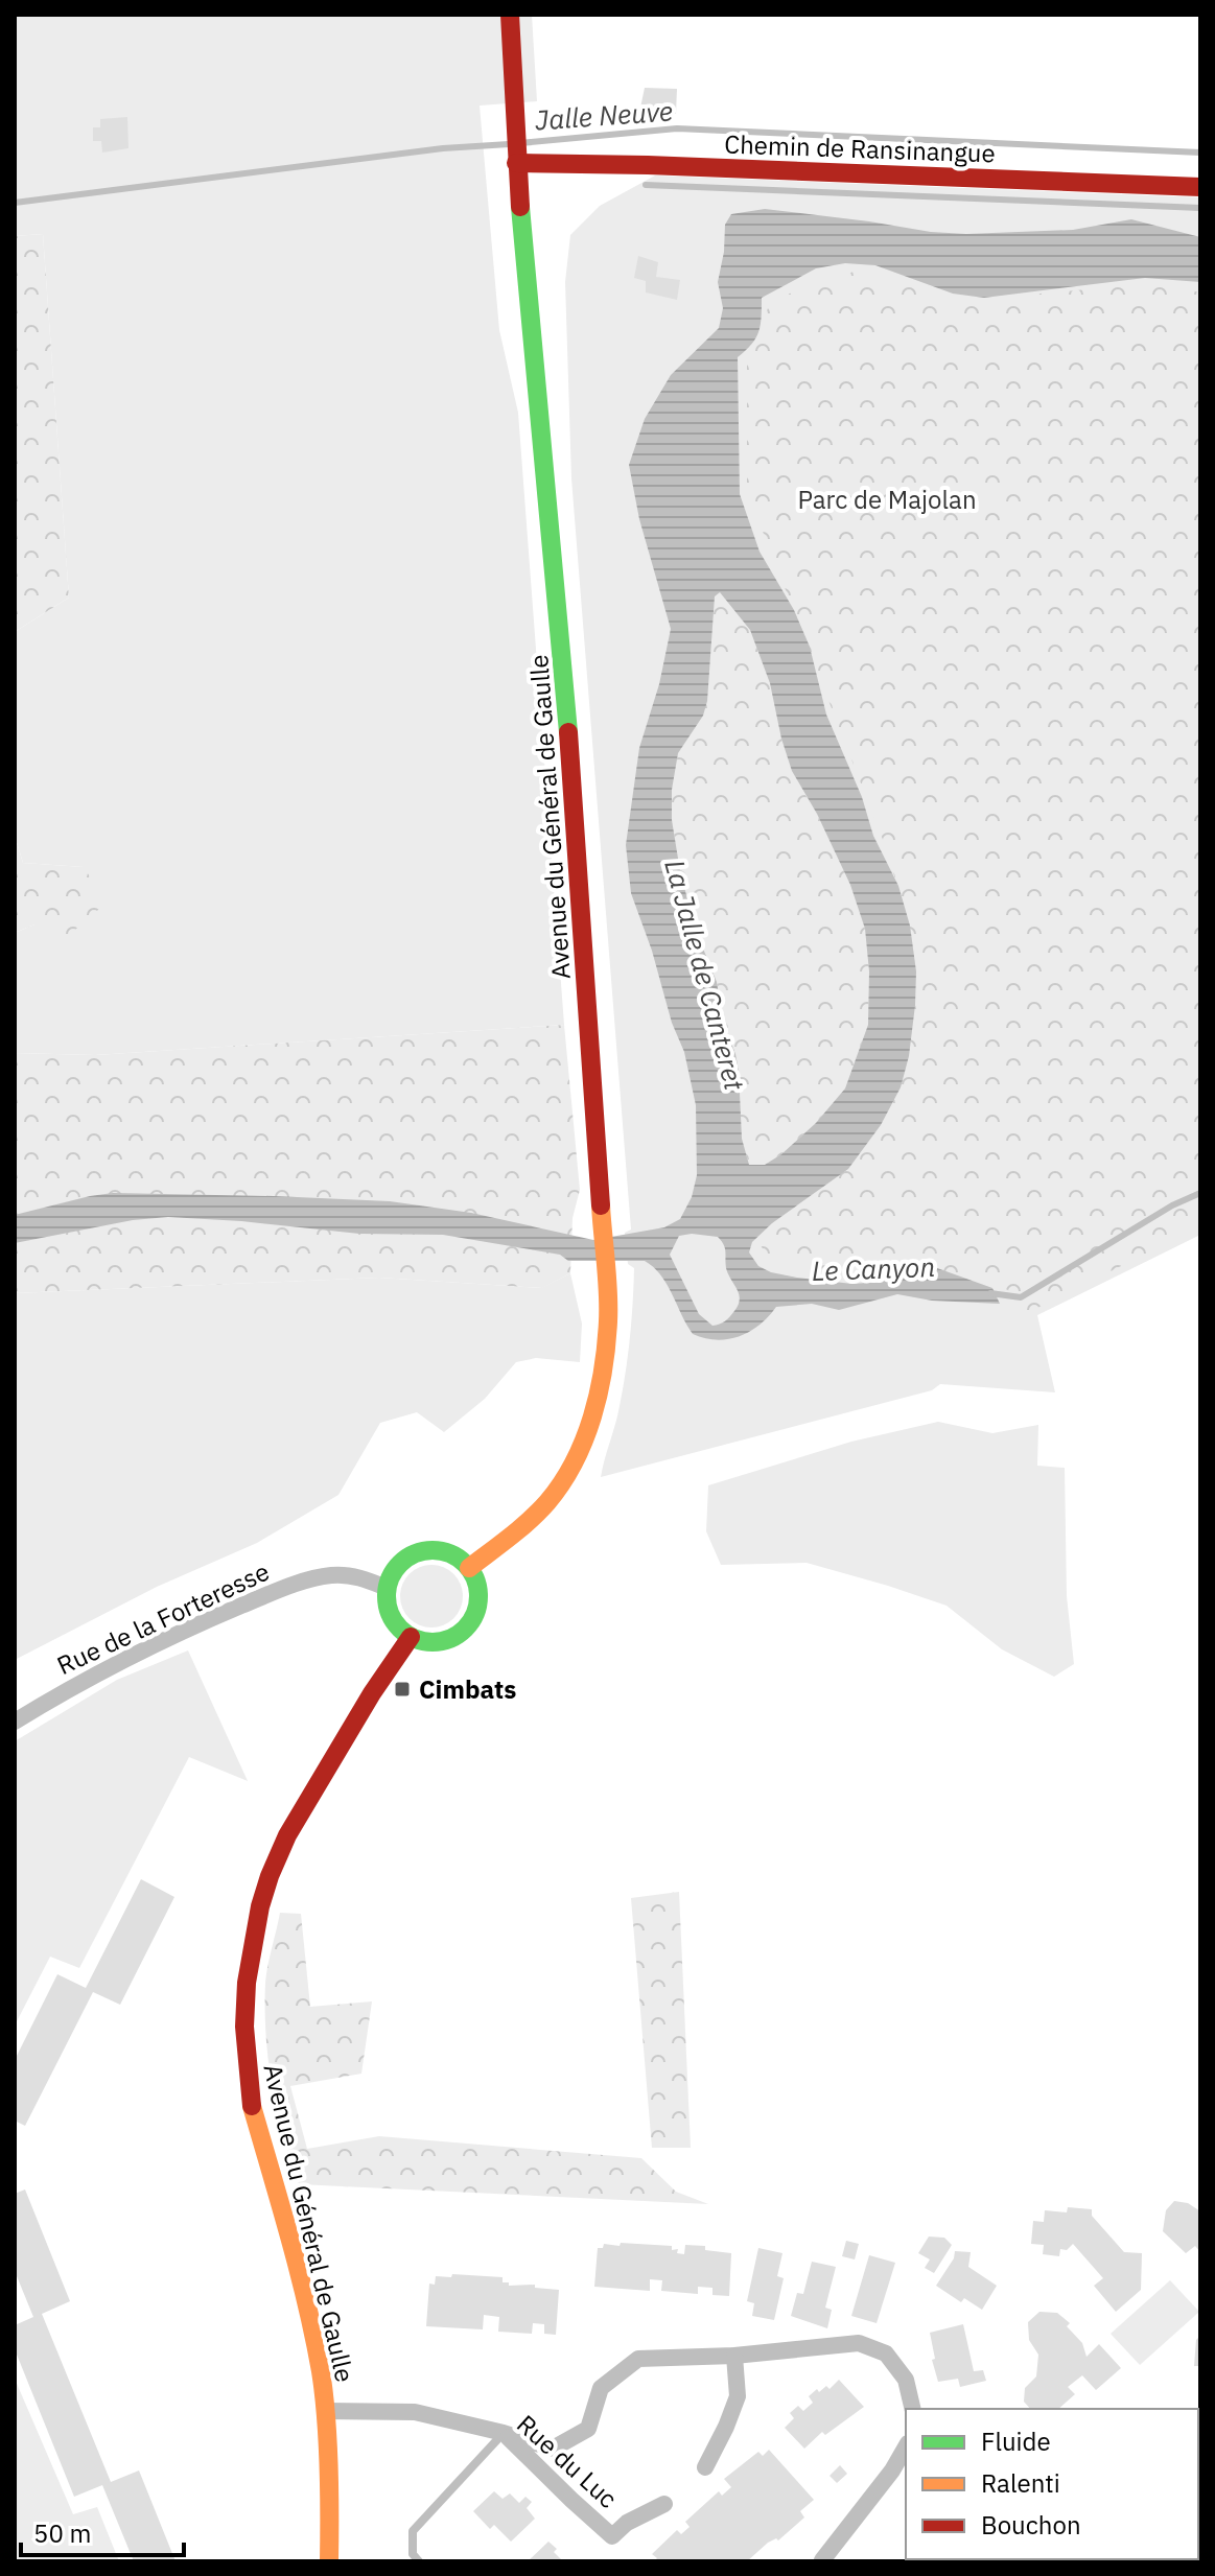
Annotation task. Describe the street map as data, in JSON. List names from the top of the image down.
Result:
{
  "streets": {
    "main road": ["Chemin de Ransinangue", "Avenue du Général de Gaulle"],
    "street": ["Rue de la Forteresse", "Rue du Luc"]
  },
  "crossings": [
    ["Chemin de Ransinangue", "Avenue du Général de Gaulle"],
    ["Avenue du Général de Gaulle", "Rue de la Forteresse"],
    ["Avenue du Général de Gaulle", "Rue du Luc"]
  ],
  "water": ["Jalle Neuve", "La Jalle de Canteret", "Le Canyon"],
  "parks": ["Parc de Majolan"],
  "places": {
    "transit": ["Cimbats"]
  },
  "legend": ["Fluide", "Ralenti", "Bouchon"],
  "scale_bar": "50 m"
}
